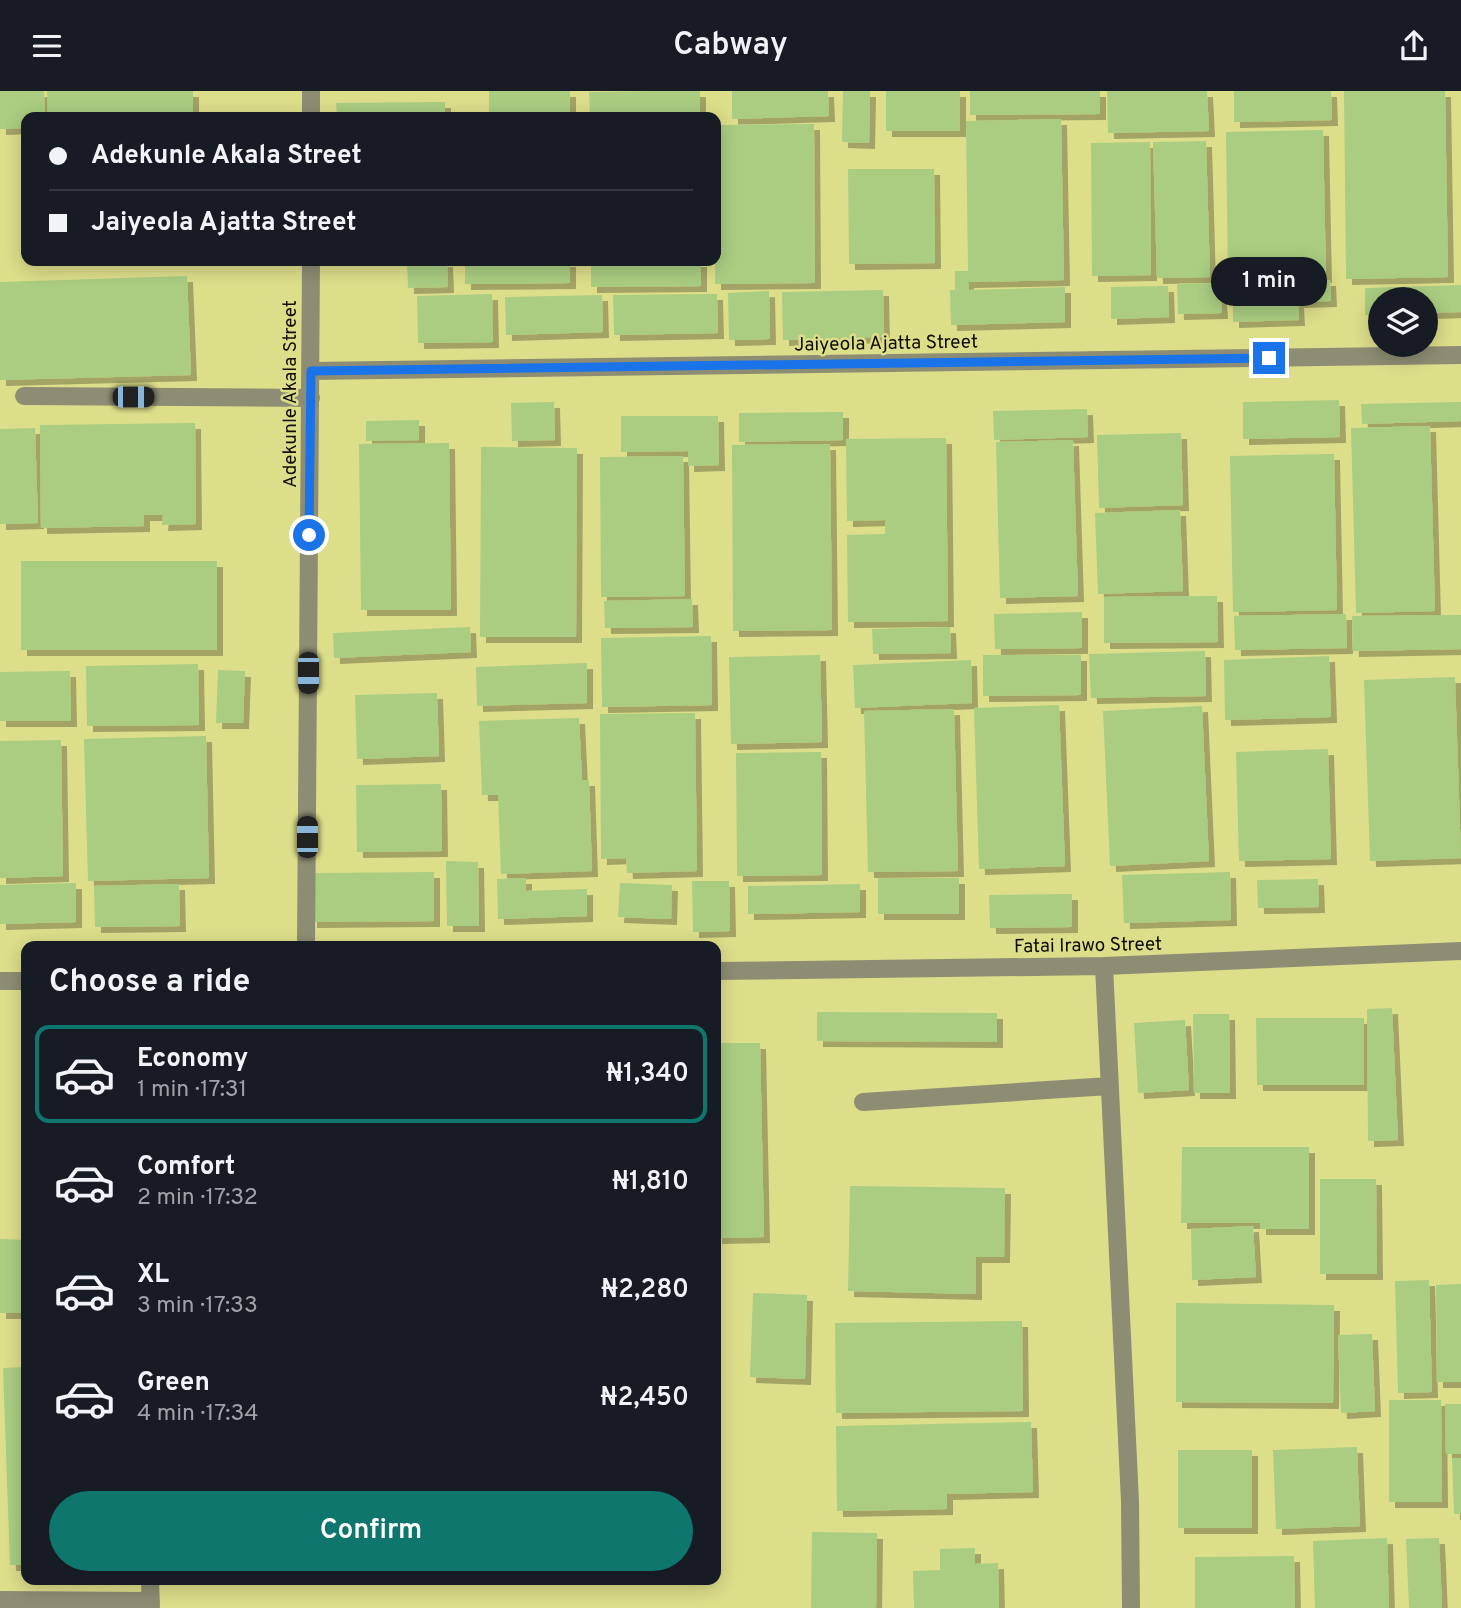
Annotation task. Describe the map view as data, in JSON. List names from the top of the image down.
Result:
{
  "streets": {
    "street": ["Jaiyeola Ajatta Street", "Adekunle Akala Street", "Fatai Irawo Street"]
  },
  "crossings": [
    ["Jaiyeola Ajatta Street", "Adekunle Akala Street"]
  ],
  "page": {
    "header": "Cabway",
    "banner": ["Adekunle Akala Street", "Jaiyeola Ajatta Street"],
    "bubble": "1 min",
    "heading": "Choose a ride",
    "list": [
      {
        "name": "Economy",
        "note": "1 min · 17:31",
        "value": "₦1,340"
      },
      {
        "name": "Comfort",
        "note": "2 min · 17:32",
        "value": "₦1,810"
      },
      {
        "name": "XL",
        "note": "3 min · 17:33",
        "value": "₦2,280"
      },
      {
        "name": "Green",
        "note": "4 min · 17:34",
        "value": "₦2,450"
      }
    ],
    "buttons": "Confirm"
  }
}
